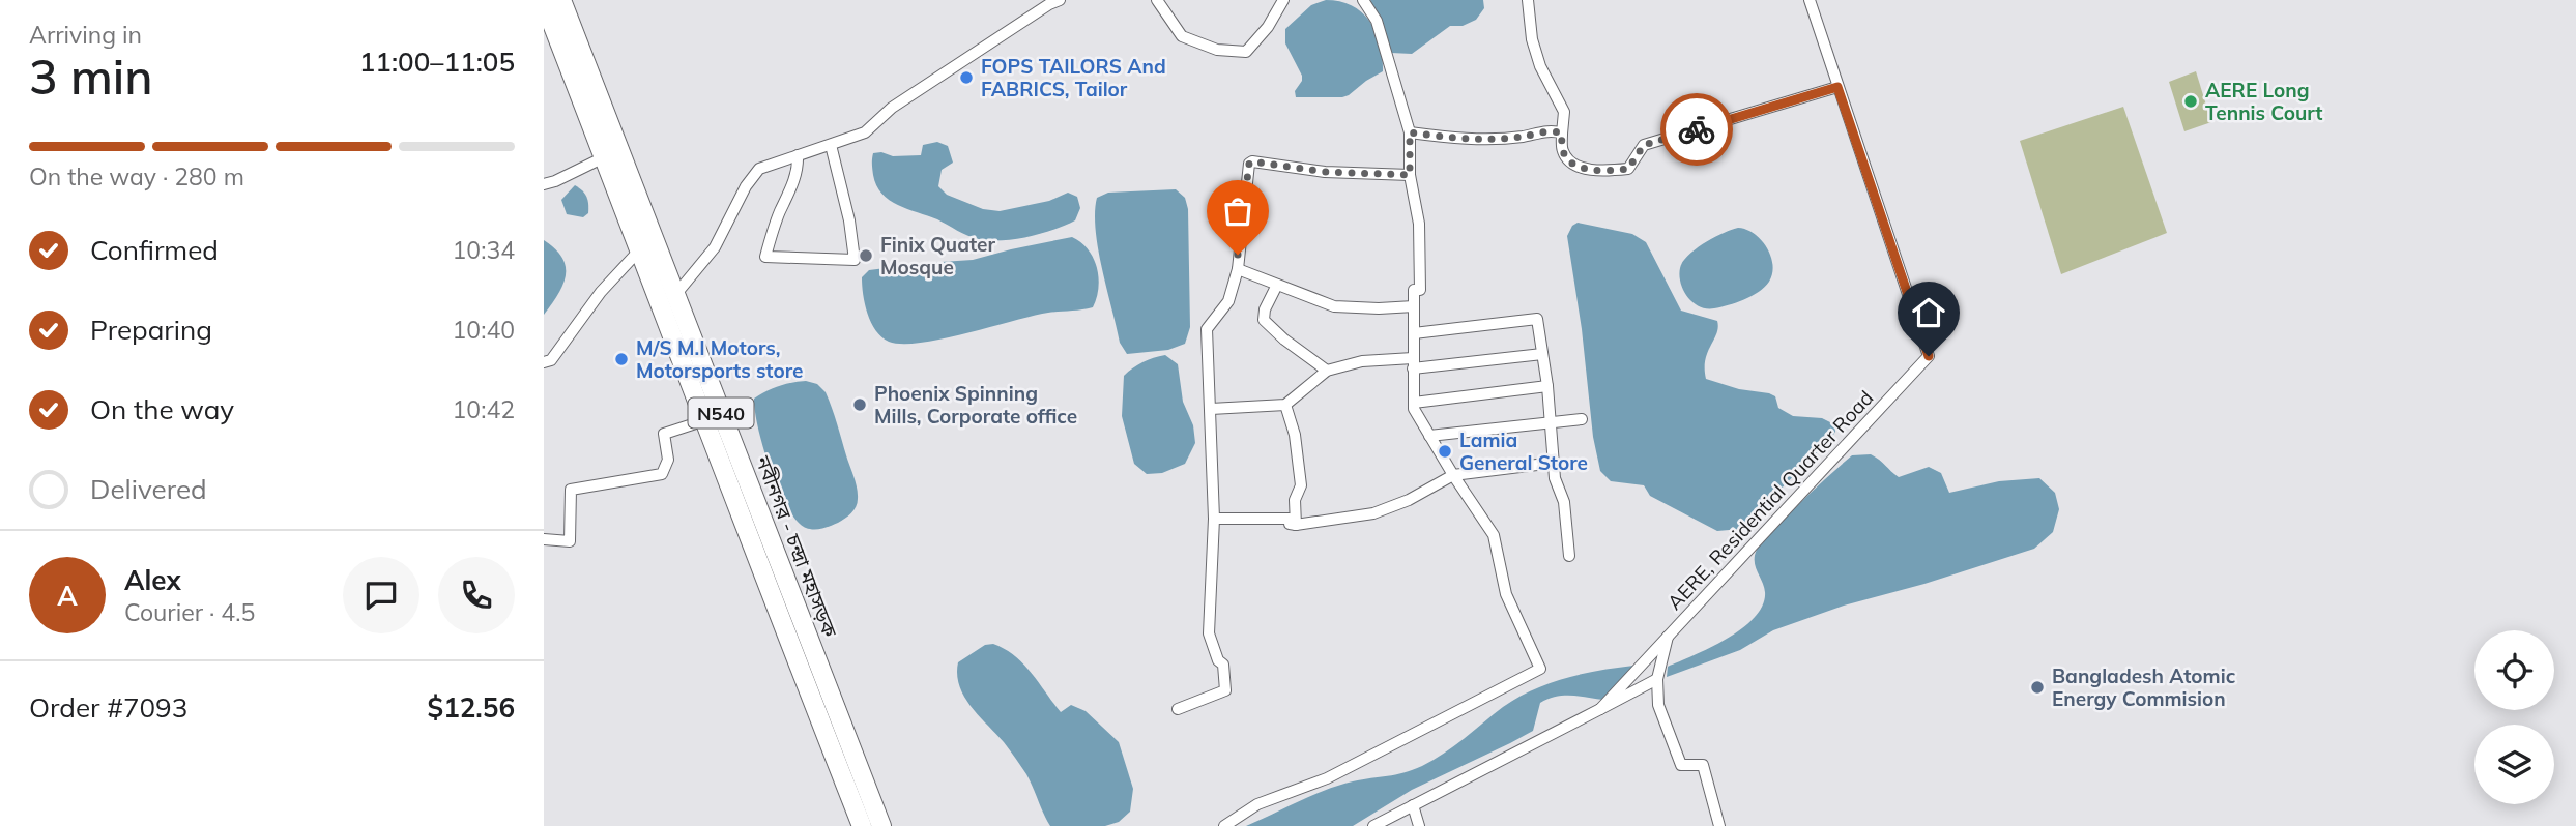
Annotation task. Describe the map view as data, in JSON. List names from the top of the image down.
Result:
{
  "streets": {
    "highway": ["N540", "নবীনগর - চন্দ্রা মহাসড়ক"],
    "street": ["AERE, Residential Quarter Road"]
  },
  "places": [
    "FOPS TAILORS And FABRICS, Tailor",
    "AERE Long Tennis Court",
    "Finix Quater Mosque",
    "M/S M.I Motors, Motorsports store",
    "Phoenix Spinning Mills, Corporate office",
    "Lamia General Store",
    "Bangladesh Atomic Energy Commision"
  ],
  "page": {
    "heading": ["3 min", "Arriving in", "11:00–11:05"],
    "panel": [
      "Alex",
      "Courier · 4.5",
      "Order #7093",
      "$12.56"
    ],
    "bar": "On the way · 280 m",
    "list": [
      ["Confirmed", "10:34"],
      ["Preparing", "10:40"],
      ["On the way", "10:42"],
      "Delivered"
    ],
    "round": "A"
  }
}
